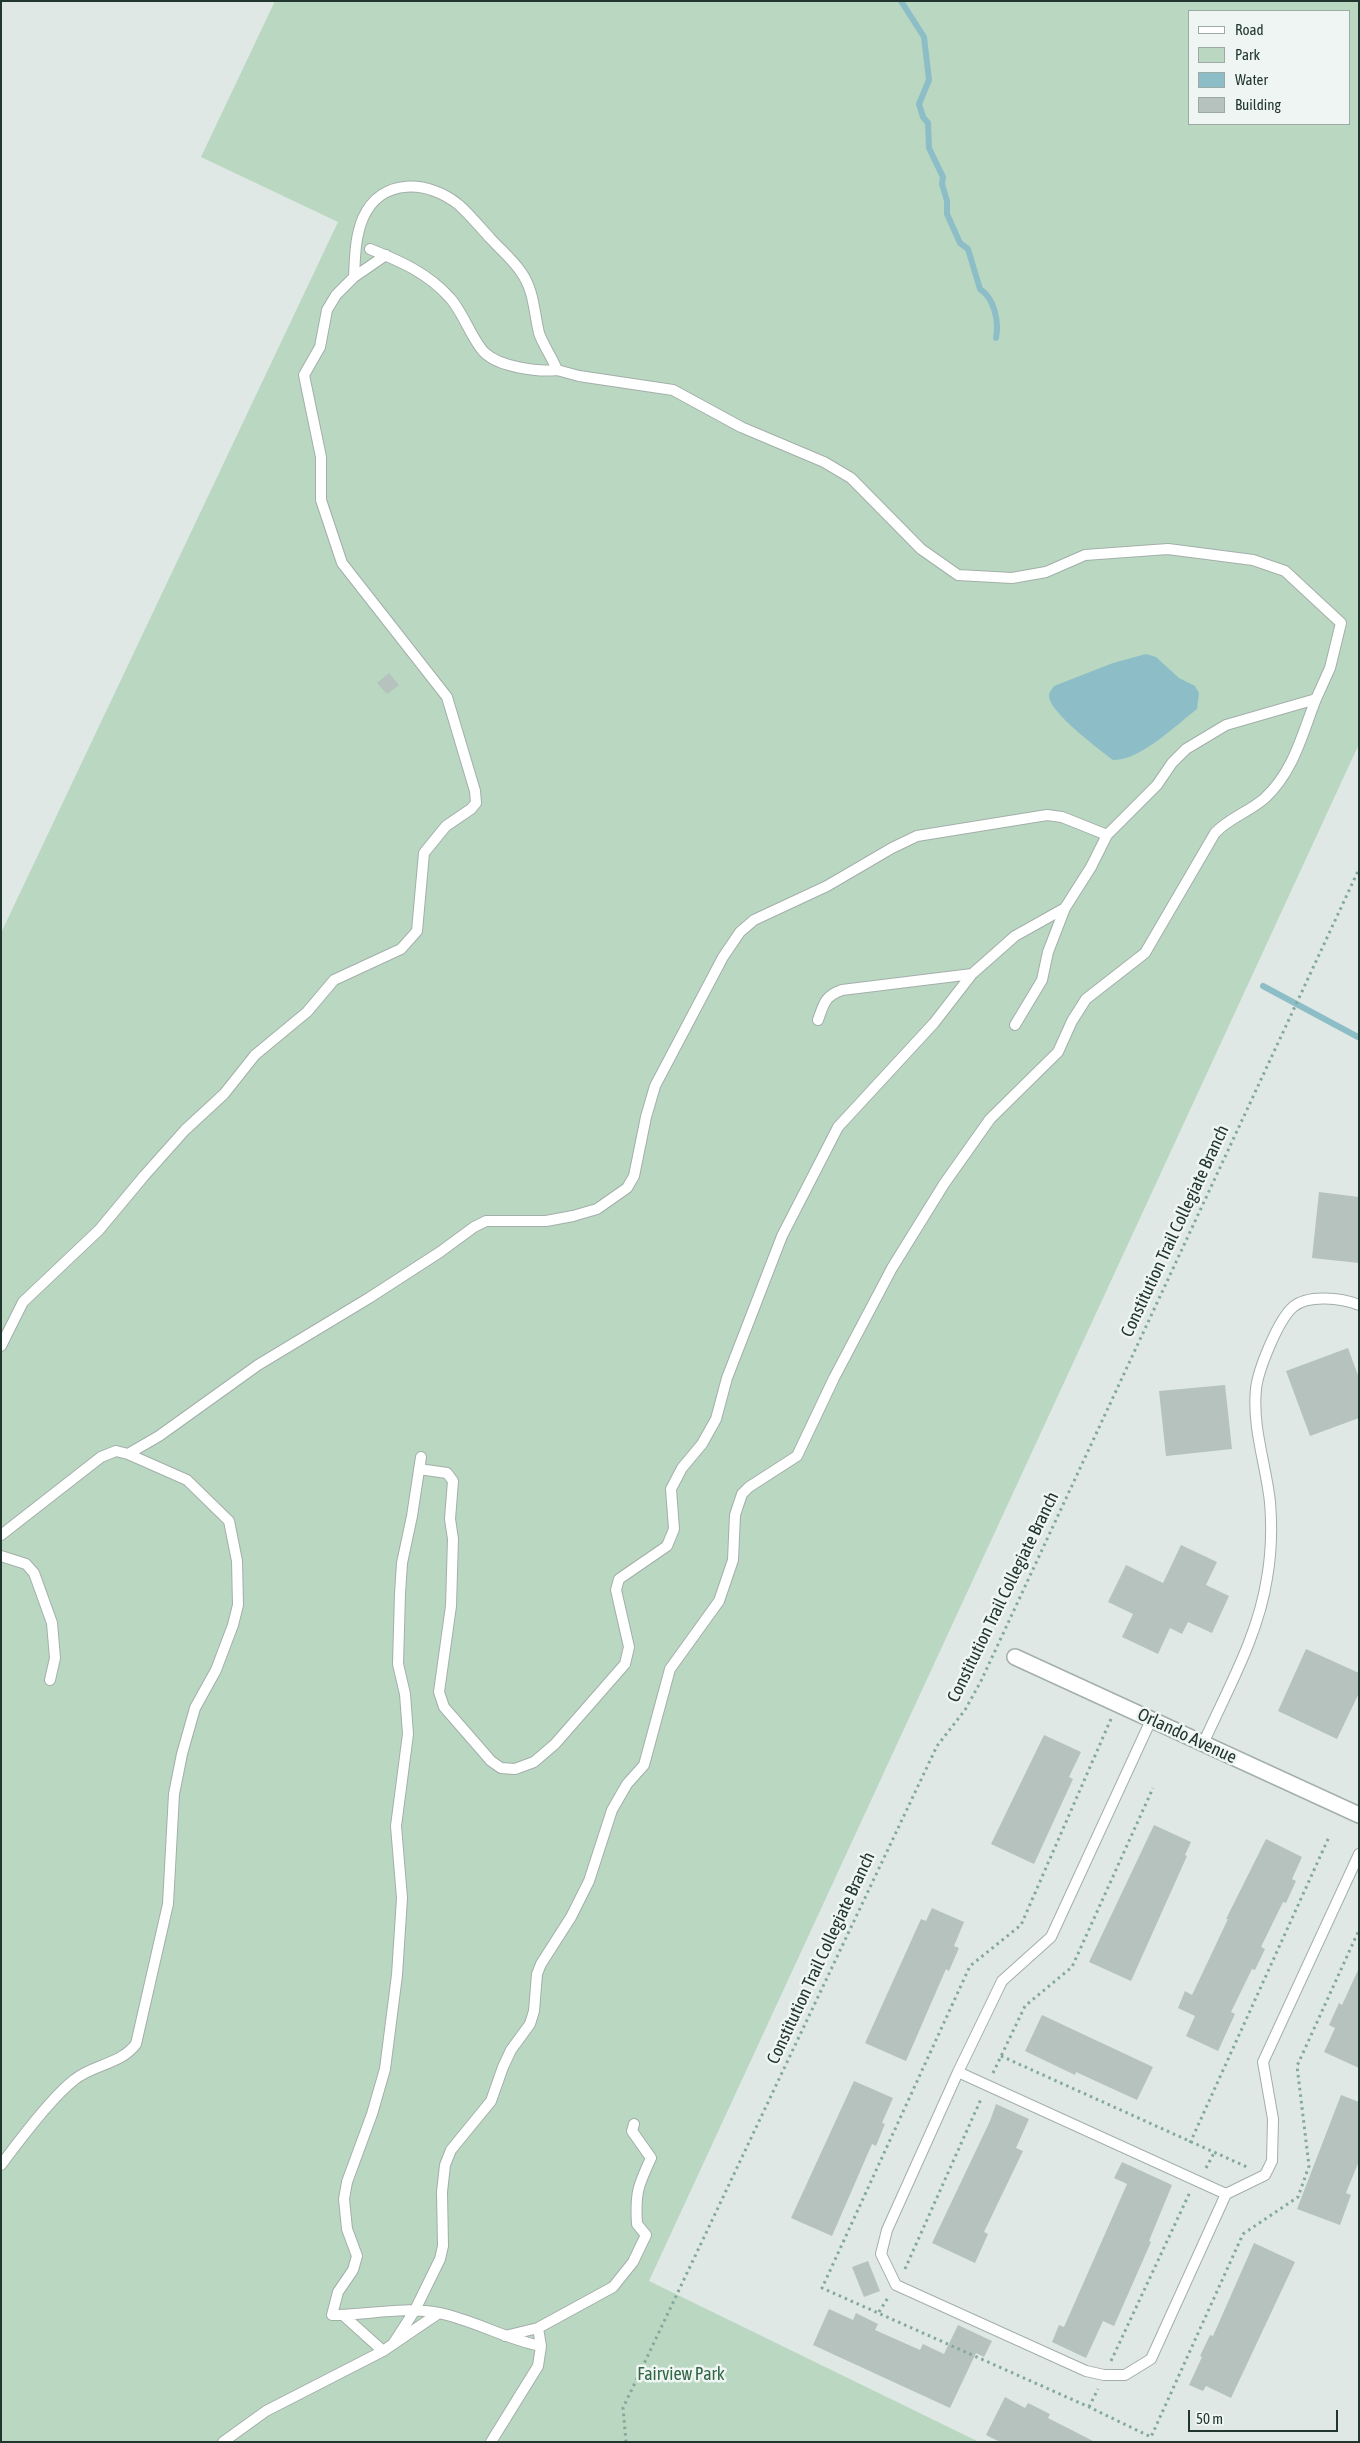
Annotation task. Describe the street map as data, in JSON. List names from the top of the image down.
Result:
{
  "streets": {
    "street": ["Orlando Avenue"],
    "path": ["Constitution Trail Collegiate Branch"]
  },
  "parks": ["Fairview Park"],
  "legend": [
    "Road",
    "Park",
    "Water",
    "Building"
  ],
  "scale_bar": "50 m"
}
